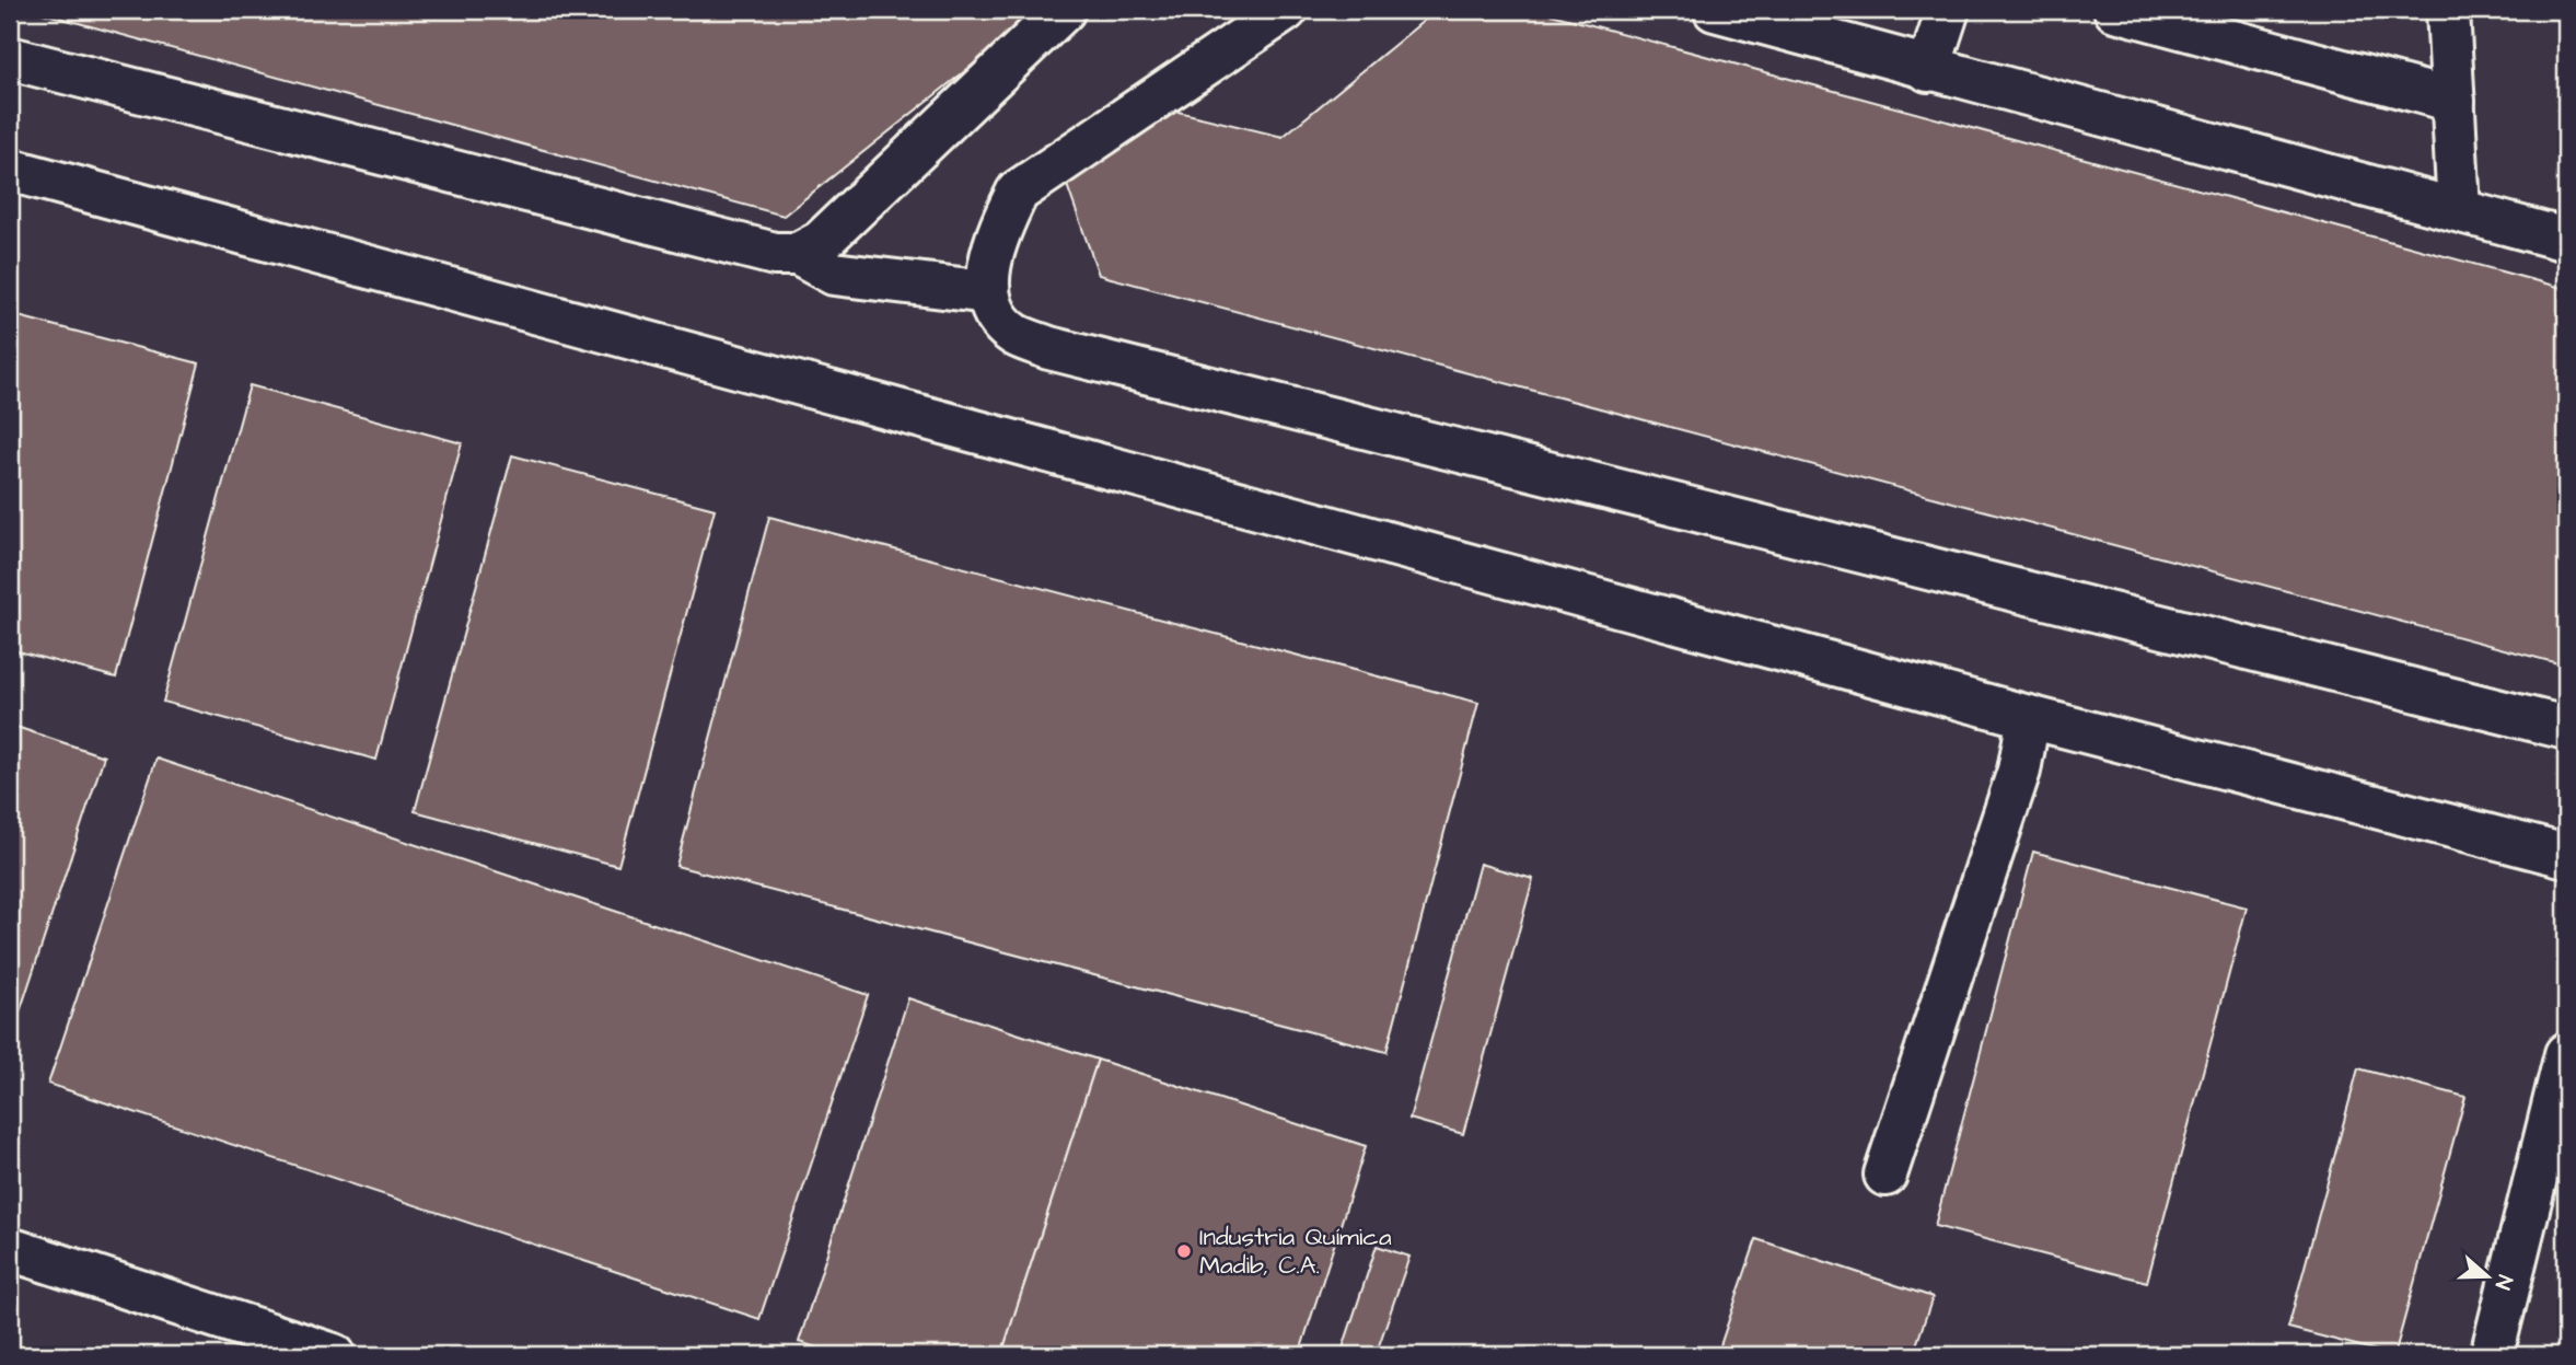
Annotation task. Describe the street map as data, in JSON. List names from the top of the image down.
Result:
{
  "places": ["Industria Química Madib, C.A."],
  "north": "right"
}
